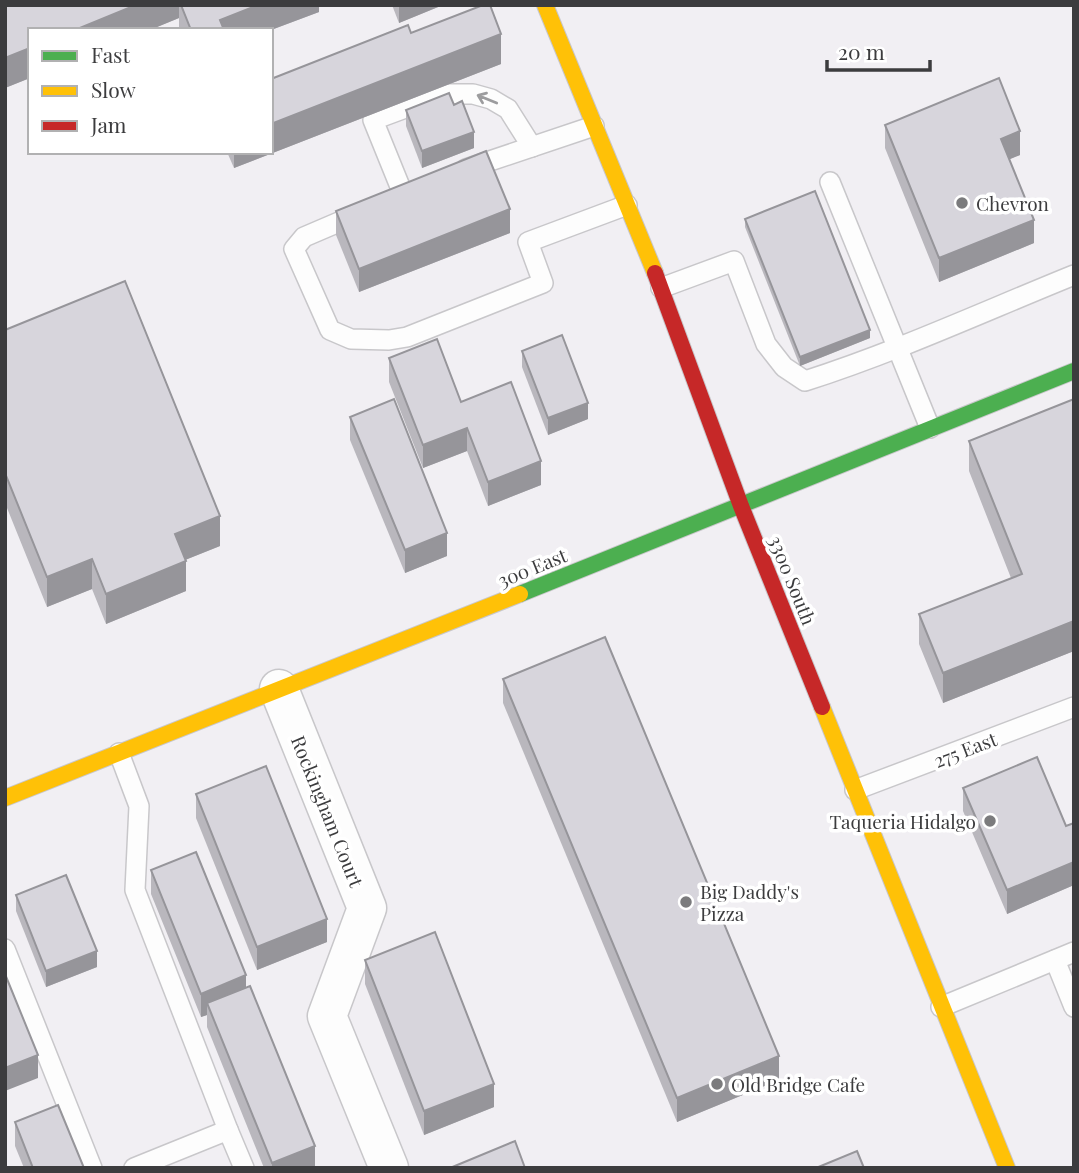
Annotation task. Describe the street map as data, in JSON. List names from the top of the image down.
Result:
{
  "streets": {
    "main road": ["300 East", "3300 South"],
    "street": ["Rockingham Court"],
    "lane": ["275 East"]
  },
  "crossings": [
    ["300 East", "3300 South"],
    ["300 East", "Rockingham Court"],
    ["3300 South", "275 East"]
  ],
  "places": [
    "Chevron",
    "Taqueria Hidalgo",
    "Big Daddy's Pizza",
    "Old Bridge Cafe"
  ],
  "legend": ["Fast", "Slow", "Jam"],
  "scale_bar": "20 m"
}
